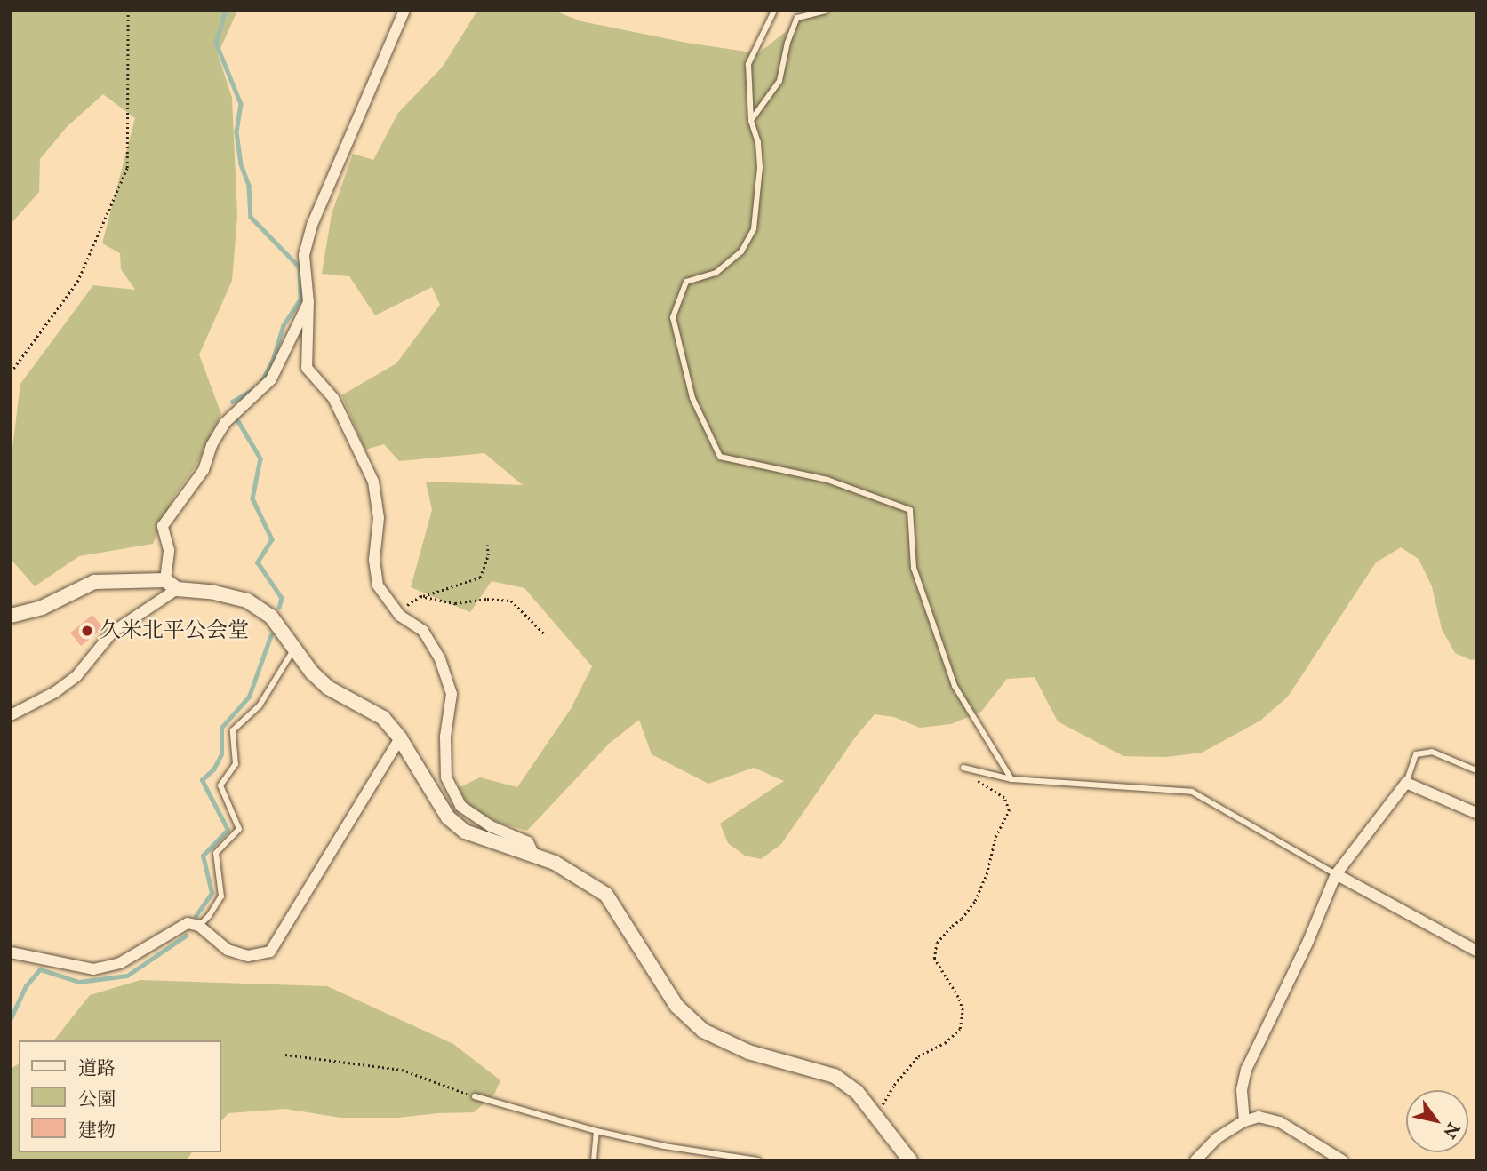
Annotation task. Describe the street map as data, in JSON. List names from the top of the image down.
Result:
{
  "places": ["久米北平公会堂"],
  "legend": ["道路", "公園", "建物"],
  "north": "bottom right"
}
